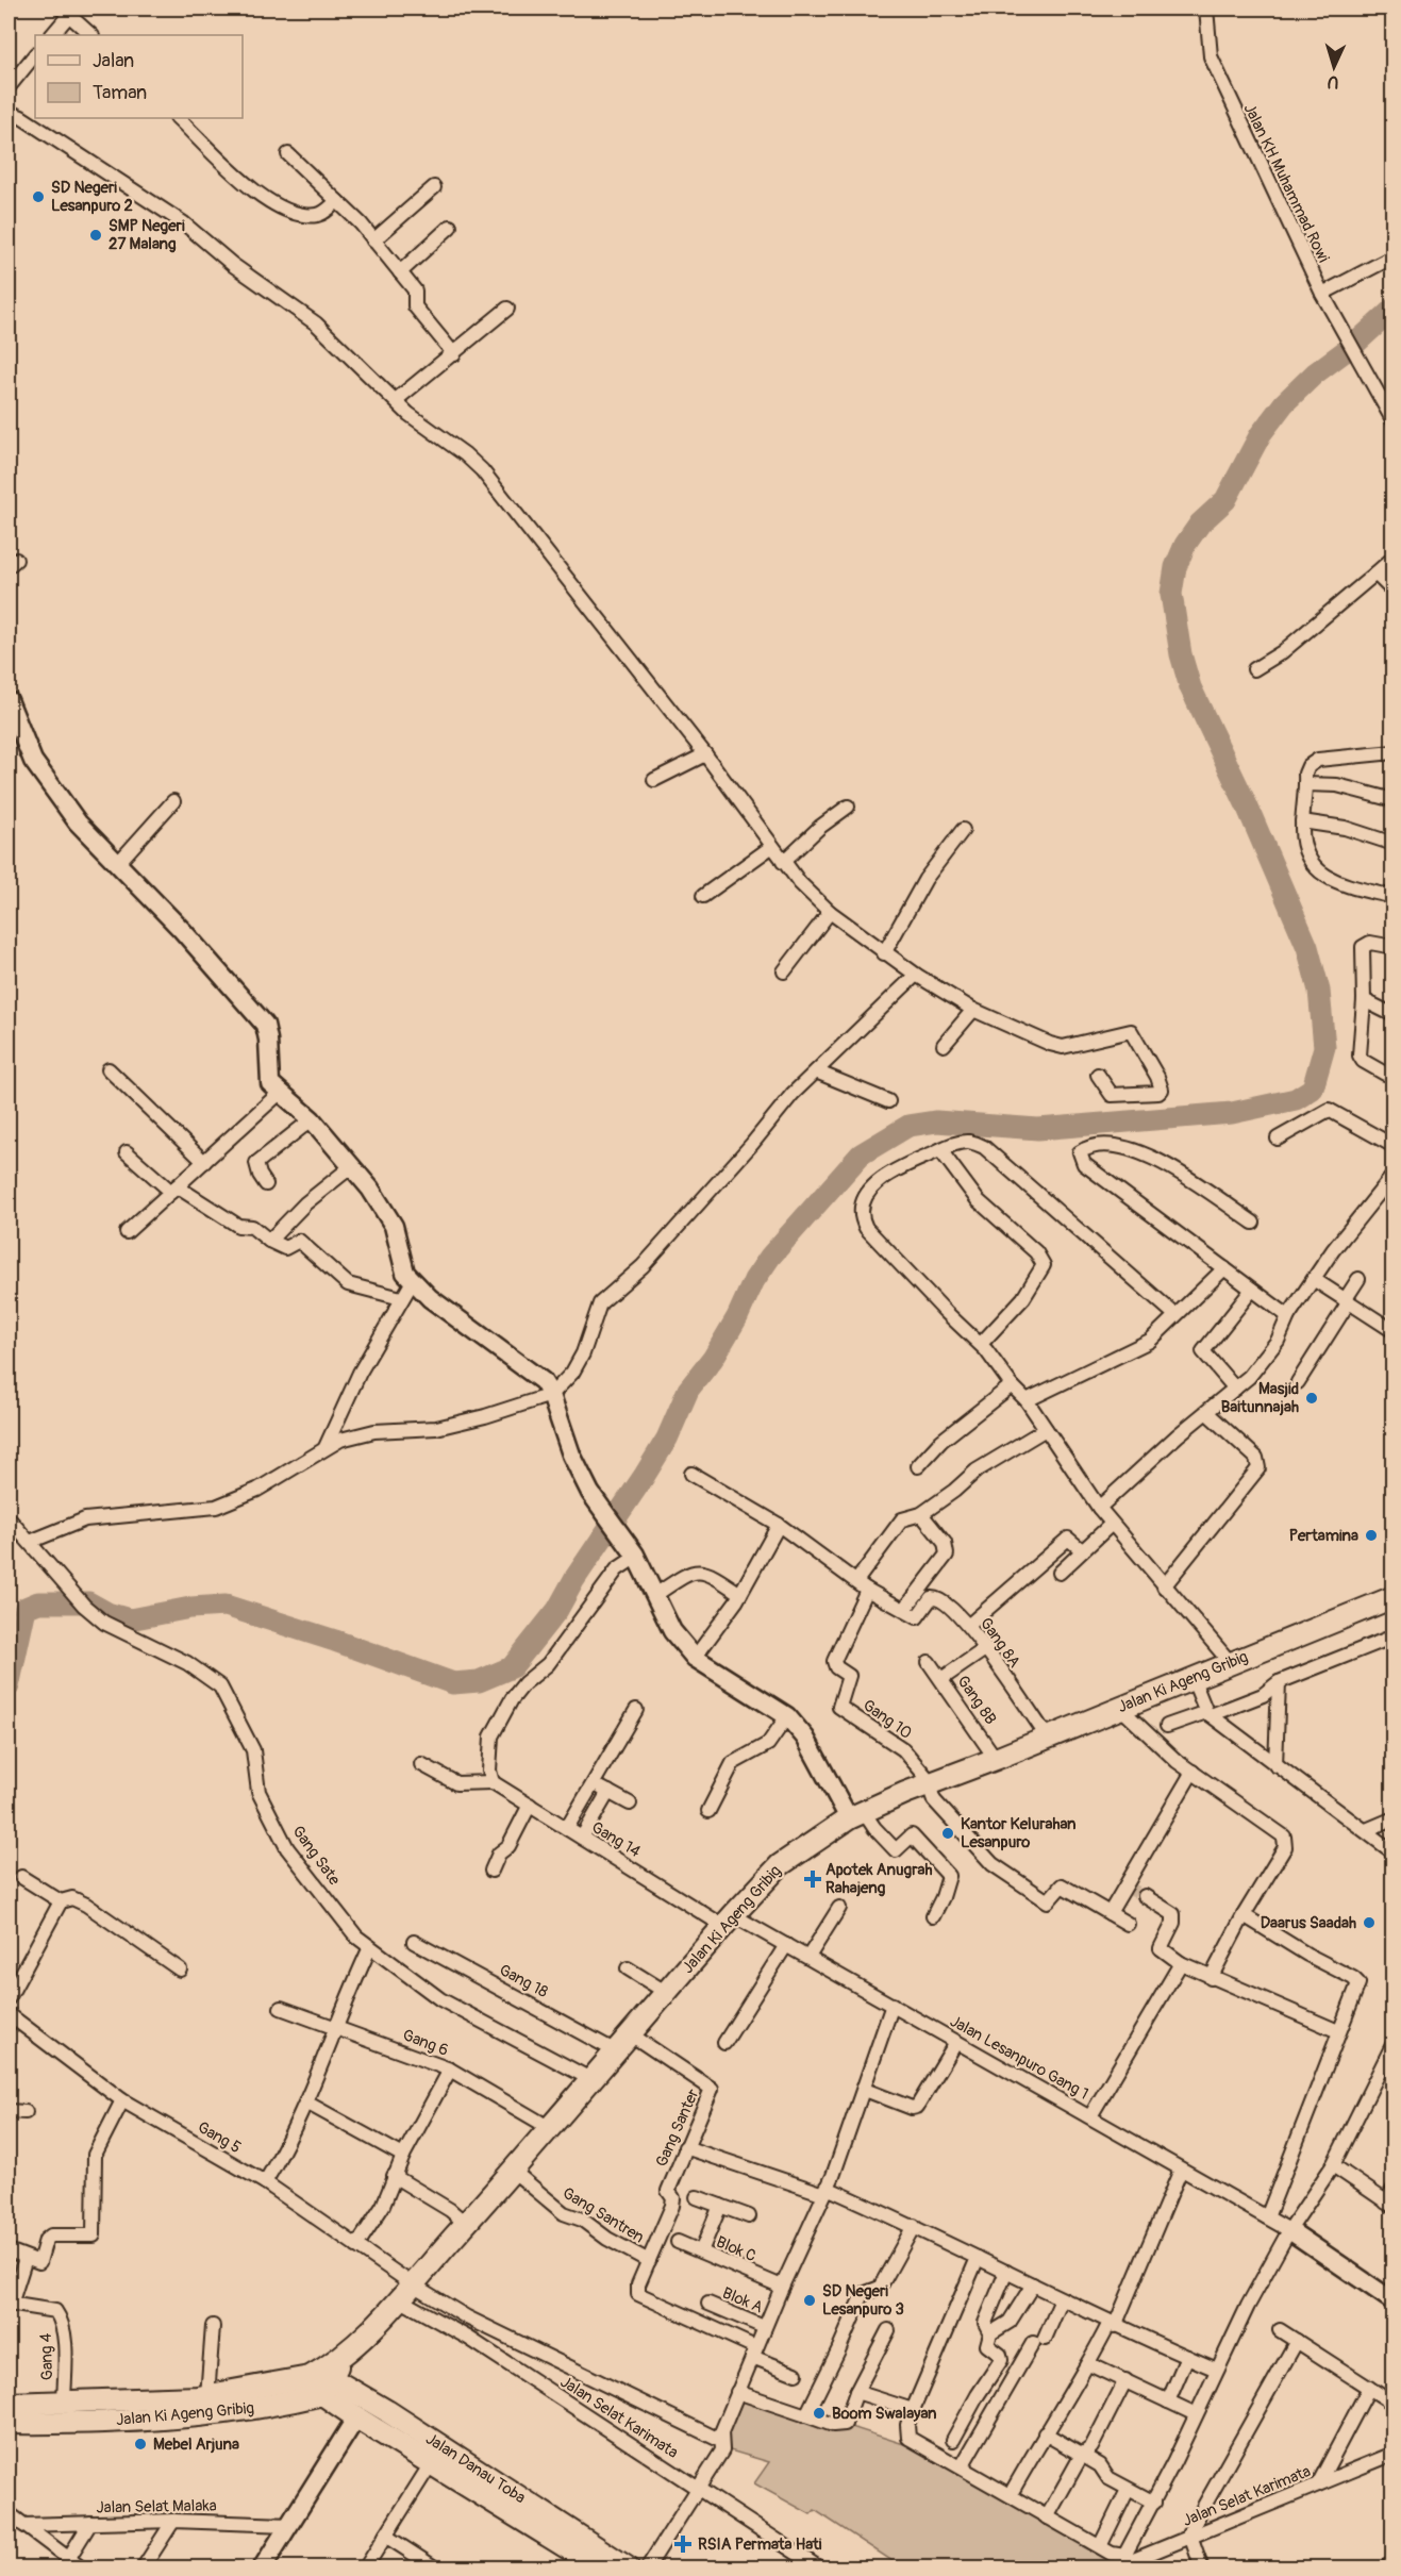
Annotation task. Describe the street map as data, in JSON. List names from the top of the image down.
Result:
{
  "streets": {
    "main road": ["Jalan Ki Ageng Gribig", "Jalan Danau Toba"],
    "street": [
      "Jalan KH Muhammad Rowi",
      "Gang 8A",
      "Gang 8B",
      "Gang 10",
      "Gang 14",
      "Gang Sate",
      "Gang 18",
      "Gang 6",
      "Jalan Lesanpuro Gang 1",
      "Gang Santer",
      "Gang 5",
      "Gang Santren",
      "Blok C",
      "Blok A",
      "Gang 4",
      "Jalan Selat Karimata",
      "Jalan Selat Malaka"
    ]
  },
  "crossings": [
    ["Gang 8A", "Jalan Ki Ageng Gribig"],
    ["Jalan Ki Ageng Gribig", "Gang 8B"],
    ["Jalan Ki Ageng Gribig", "Gang 10"],
    ["Jalan Ki Ageng Gribig", "Gang 14"],
    ["Jalan Ki Ageng Gribig", "Gang Sate"],
    ["Jalan Ki Ageng Gribig", "Gang 18"],
    ["Jalan Ki Ageng Gribig", "Gang 6"],
    ["Jalan Ki Ageng Gribig", "Jalan Lesanpuro Gang 1"],
    ["Jalan Ki Ageng Gribig", "Gang Santer"],
    ["Jalan Ki Ageng Gribig", "Gang 5"],
    ["Jalan Ki Ageng Gribig", "Gang Santren"],
    ["Jalan Ki Ageng Gribig", "Gang 4"],
    ["Jalan Ki Ageng Gribig", "Jalan Selat Karimata"],
    ["Jalan Ki Ageng Gribig", "Jalan Danau Toba"],
    ["Gang 14", "Jalan Lesanpuro Gang 1"],
    ["Gang Santer", "Gang Santren"],
    ["Gang 5", "Jalan Selat Karimata"]
  ],
  "places": {
    "other": [
      "SD Negeri Lesanpuro 2",
      "SMP Negeri 27 Malang",
      "Masjid Baitunnajah",
      "Pertamina",
      "Kantor Kelurahan Lesanpuro",
      "Daarus Saadah",
      "SD Negeri Lesanpuro 3",
      "Boom Swalayan",
      "Mebel Arjuna"
    ],
    "health": ["Apotek Anugrah Rahajeng", "RSIA Permata Hati"]
  },
  "legend": ["Jalan", "Taman"],
  "north": "bottom"
}
